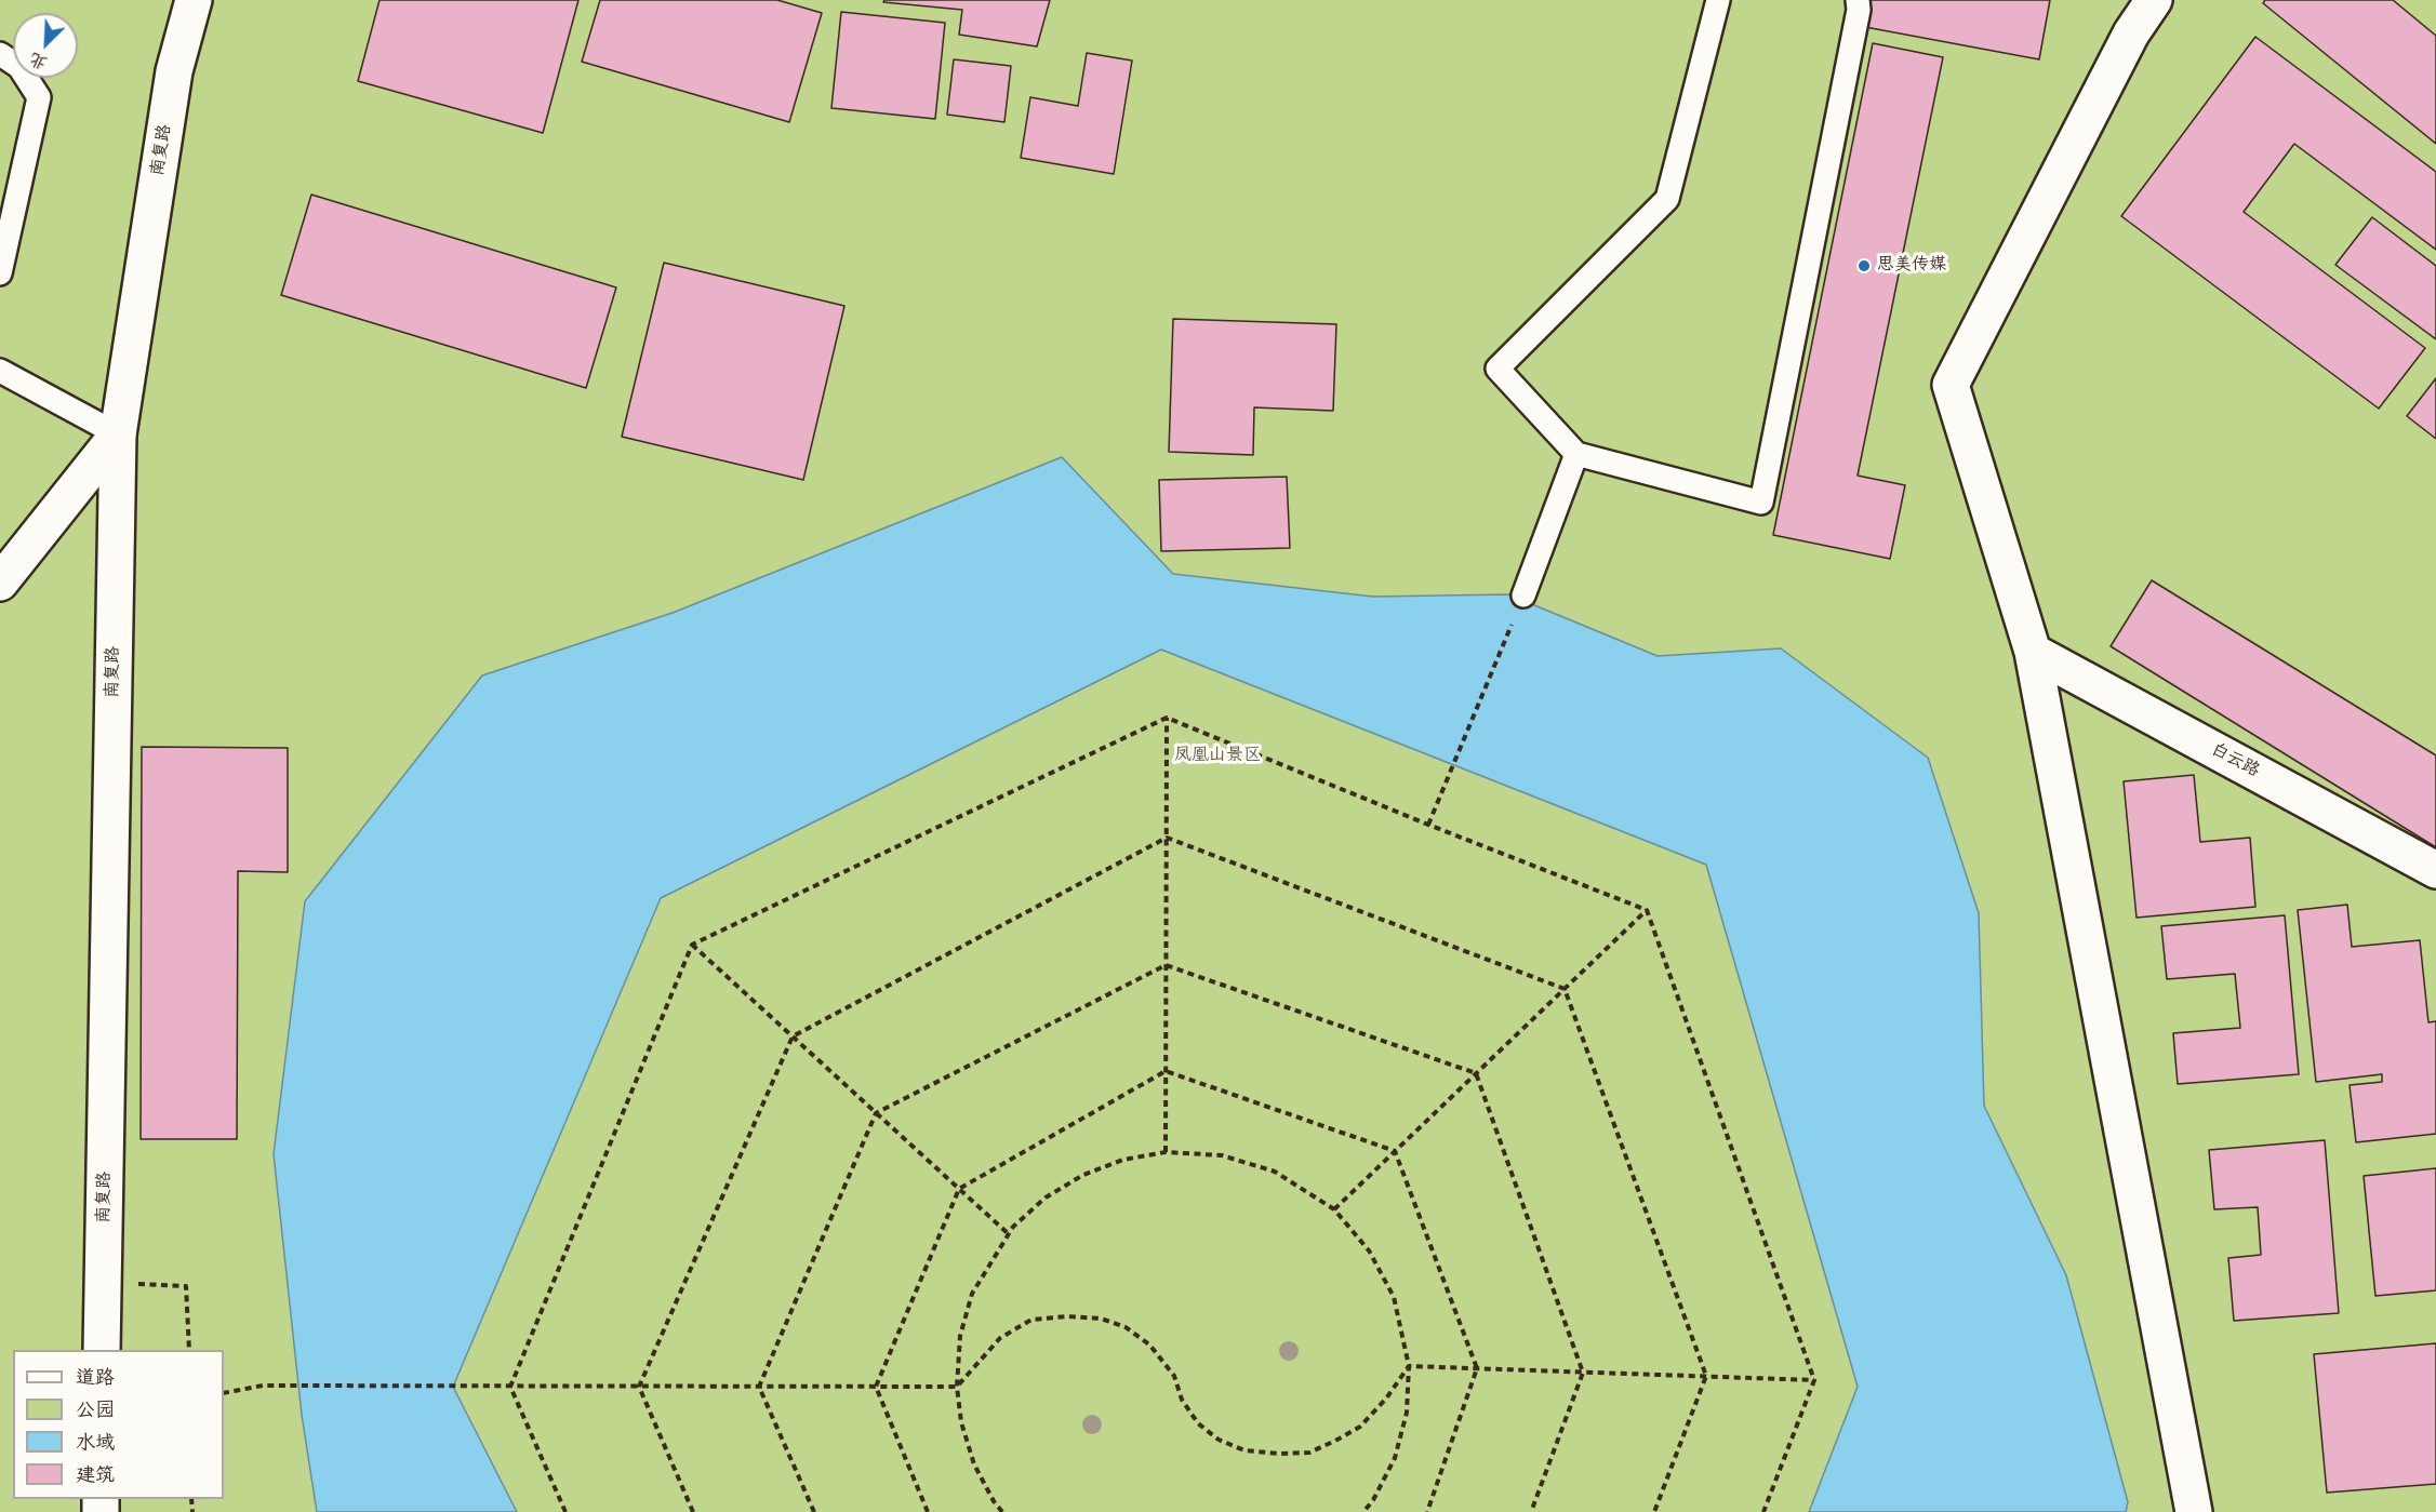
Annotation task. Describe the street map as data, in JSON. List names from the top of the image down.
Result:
{
  "streets": {
    "street": ["南复路", "白云路"]
  },
  "parks": ["凤凰山景区"],
  "places": ["思美传媒"],
  "legend": [
    "道路",
    "公园",
    "水域",
    "建筑"
  ],
  "north": "bottom left"
}
